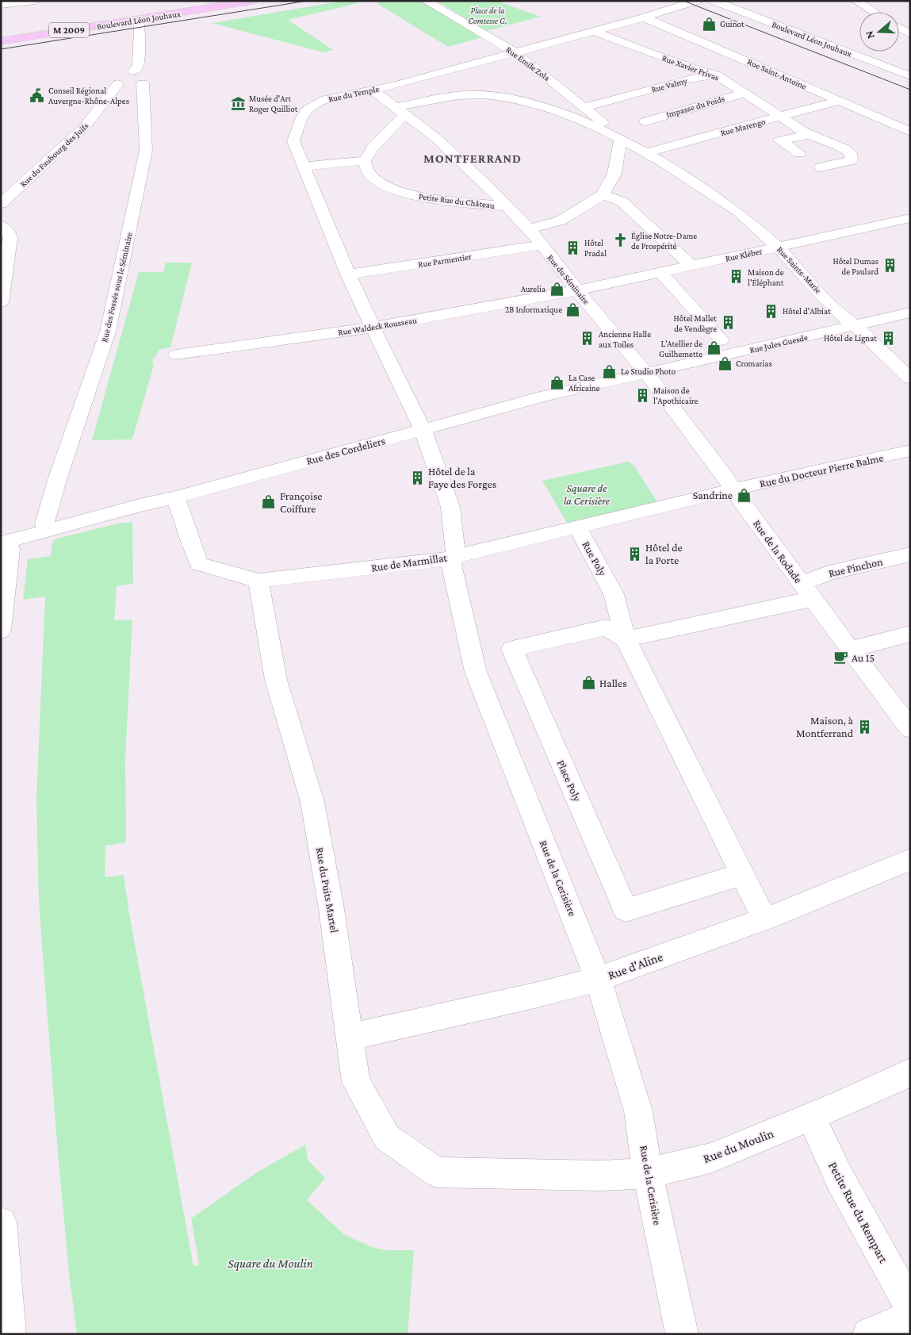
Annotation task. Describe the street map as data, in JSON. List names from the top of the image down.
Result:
{
  "streets": {
    "main road": ["Boulevard Léon Jouhaux", "M 2009"],
    "street": [
      "Rue Émile Zola",
      "Rue Xavier Privas",
      "Rue Saint-Antoine",
      "Rue Valmy",
      "Rue du Temple",
      "Impasse du Poids",
      "Rue Marengo",
      "Rue du Faubourg des Juifs",
      "Petite Rue du Château",
      "Rue Kléber",
      "Rue Parmentier",
      "Rue Sainte-Marie",
      "Rue du Séminaire",
      "Rue des Fossés sous le Séminaire",
      "Rue Waldeck Rousseau",
      "Rue Jules Guesde",
      "Rue des Cordeliers",
      "Rue du Docteur Pierre Balme",
      "Rue de la Rodade",
      "Rue Poly",
      "Rue de Marmillat",
      "Rue Pinchon",
      "Place Poly",
      "Rue de la Cerisière",
      "Rue du Puits Martel",
      "Rue d'Aline",
      "Rue du Moulin",
      "Petite Rue du Rempart"
    ]
  },
  "crossings": [
    ["Boulevard Léon Jouhaux", "Rue des Fossés sous le Séminaire"],
    ["Rue Émile Zola", "Rue Valmy"],
    ["Rue Émile Zola", "Rue du Temple"],
    ["Rue Émile Zola", "Rue Sainte-Marie"],
    ["Rue Xavier Privas", "Rue Valmy"],
    ["Rue Xavier Privas", "Rue du Temple"],
    ["Rue Xavier Privas", "Impasse du Poids"],
    ["Rue Xavier Privas", "Rue Marengo"],
    ["Rue Saint-Antoine", "Rue Valmy"],
    ["Rue Saint-Antoine", "Rue du Temple"],
    ["Rue Saint-Antoine", "Rue Marengo"],
    ["Rue du Temple", "Rue Parmentier"],
    ["Rue du Temple", "Rue du Séminaire"],
    ["Rue du Temple", "Rue Waldeck Rousseau"],
    ["Rue du Temple", "Rue des Cordeliers"],
    ["Rue du Temple", "Rue de la Cerisière"],
    ["Rue Marengo", "Rue Sainte-Marie"],
    ["Rue du Faubourg des Juifs", "Rue des Fossés sous le Séminaire"],
    ["Petite Rue du Château", "Rue du Séminaire"],
    ["Rue Kléber", "Rue Sainte-Marie"],
    ["Rue Kléber", "Rue du Séminaire"],
    ["Rue Kléber", "Rue Waldeck Rousseau"],
    ["Rue Parmentier", "Rue du Séminaire"],
    ["Rue Sainte-Marie", "Rue Jules Guesde"],
    ["Rue du Séminaire", "Rue Waldeck Rousseau"],
    ["Rue du Séminaire", "Rue Jules Guesde"],
    ["Rue du Séminaire", "Rue des Cordeliers"],
    ["Rue du Séminaire", "Rue de la Rodade"],
    ["Rue des Fossés sous le Séminaire", "Rue des Cordeliers"],
    ["Rue Jules Guesde", "Rue des Cordeliers"],
    ["Rue Jules Guesde", "Rue de la Rodade"],
    ["Rue des Cordeliers", "Rue de la Rodade"],
    ["Rue des Cordeliers", "Rue de Marmillat"],
    ["Rue des Cordeliers", "Rue de la Cerisière"],
    ["Rue du Docteur Pierre Balme", "Rue de la Rodade"],
    ["Rue du Docteur Pierre Balme", "Rue de Marmillat"],
    ["Rue de la Rodade", "Rue de Marmillat"],
    ["Rue de la Rodade", "Rue Pinchon"],
    ["Rue Poly", "Rue de Marmillat"],
    ["Rue Poly", "Place Poly"],
    ["Rue de Marmillat", "Rue de la Cerisière"],
    ["Rue de Marmillat", "Rue du Puits Martel"],
    ["Rue de la Cerisière", "Rue d'Aline"],
    ["Rue de la Cerisière", "Rue du Moulin"],
    ["Rue du Puits Martel", "Rue d'Aline"],
    ["Rue du Puits Martel", "Rue du Moulin"],
    ["Rue du Moulin", "Petite Rue du Rempart"]
  ],
  "districts": ["MONTFERRAND"],
  "parks": ["Place de la Comtesse G.", "Square de la Cerisière", "Square du Moulin"],
  "places": {
    "shop": [
      "Guinot",
      "Aurelia",
      "2B Informatique",
      "L'Atellier de Guilhemette",
      "Cromarias",
      "Le Studio Photo",
      "La Case Africaine",
      "Sandrine",
      "Françoise Coiffure",
      "Halles"
    ],
    "public building": ["Conseil Régional Auvergne-Rhône-Alpes"],
    "museum": ["Musée d'Art Roger Quilliot"],
    "church": ["Église Notre-Dame de Prospérité"],
    "building": [
      "Hôtel Pradal",
      "Hôtel Dumas de Paulard",
      "Maison de l'Éléphant",
      "Hôtel d'Albiat",
      "Hôtel Mallet de Vendègre",
      "Hôtel de Lignat",
      "Ancienne Halle aux Toiles",
      "Maison de l'Apothicaire",
      "Hôtel de la Faye des Forges",
      "Hôtel de la Porte",
      "Maison, à Montferrand"
    ],
    "cafe": ["Au 15"]
  },
  "north": "left"
}
